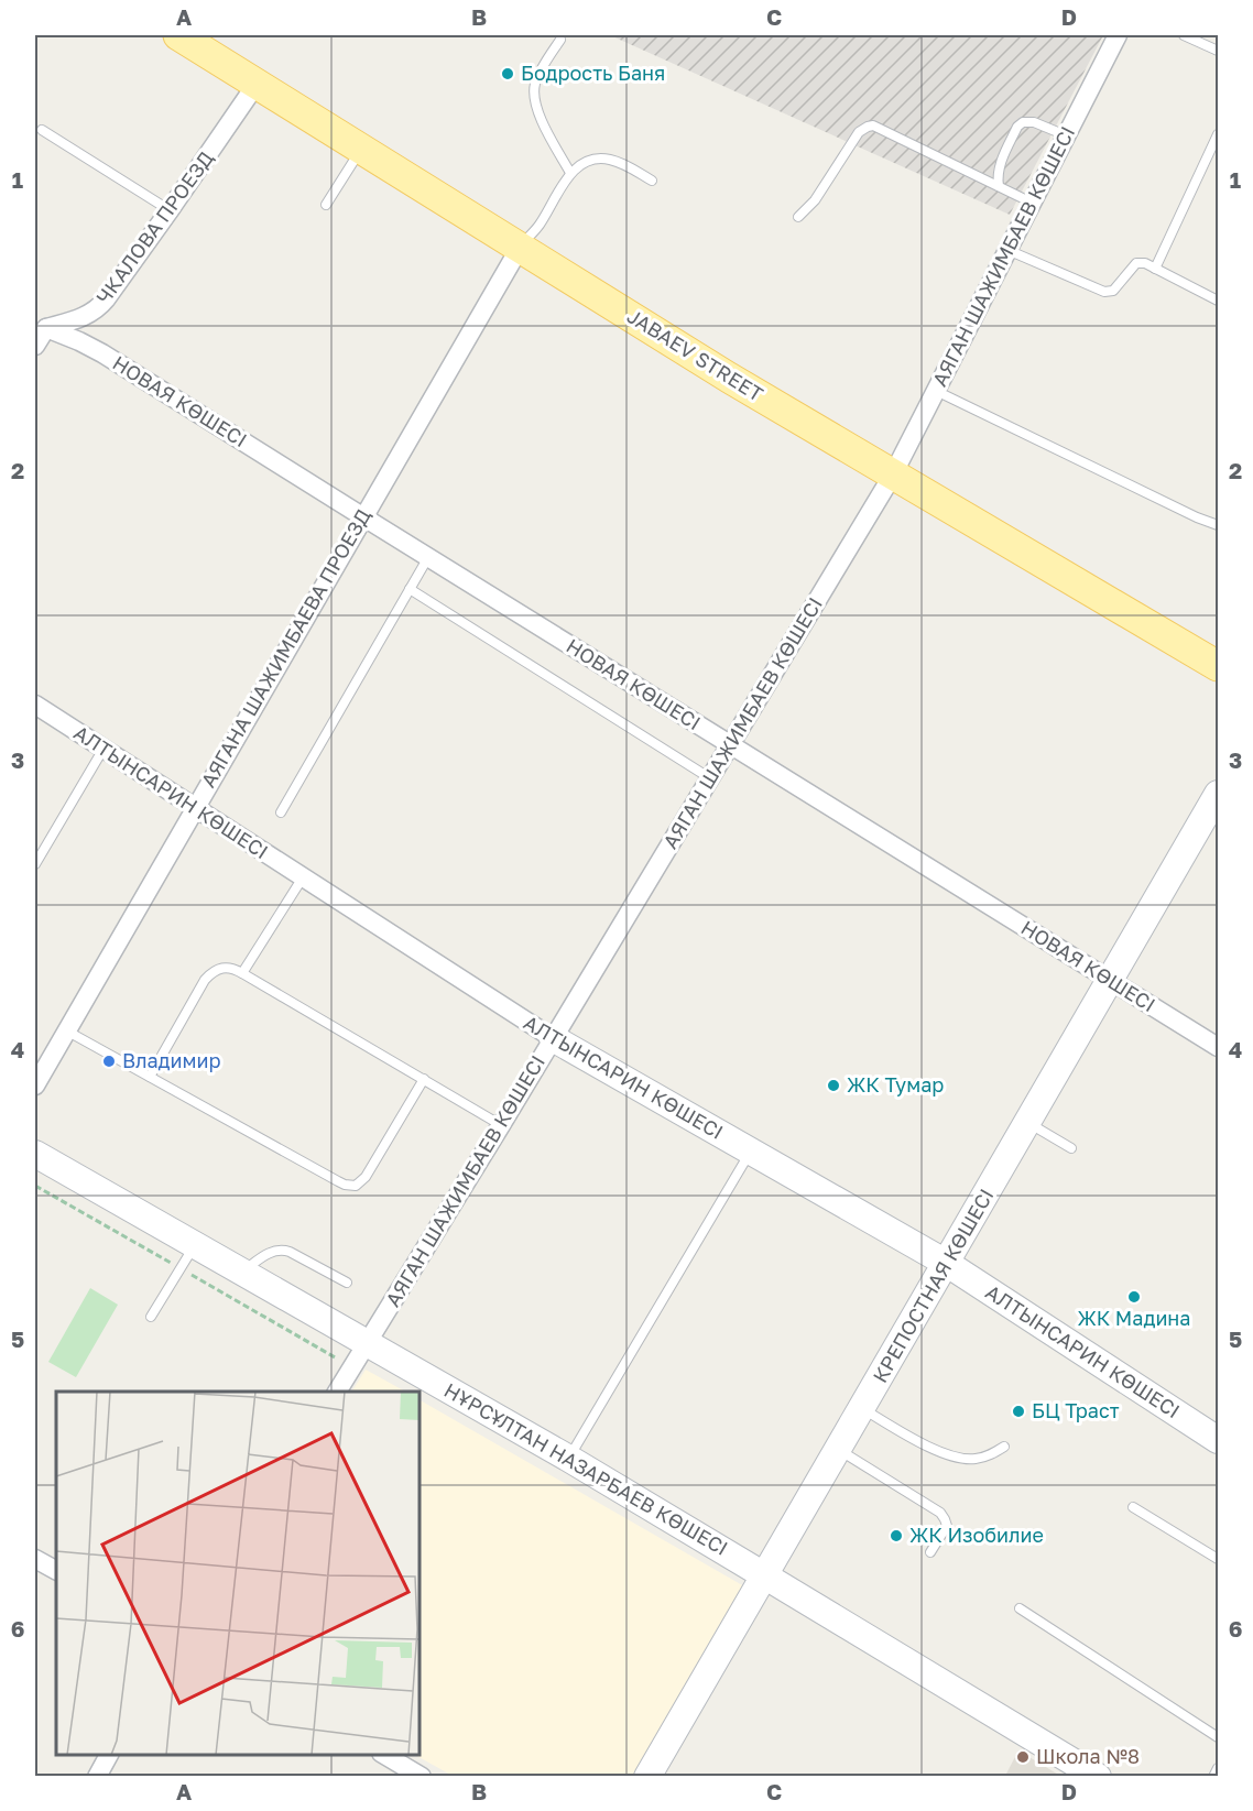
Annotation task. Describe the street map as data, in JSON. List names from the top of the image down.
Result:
{
  "streets": {
    "main road": ["JABAEV STREET"],
    "street": [
      "ЧКАЛОВА ПРОЕЗД",
      "АЯГАН ШАЖИМБАЕВ КӨШЕСІ",
      "НОВАЯ КӨШЕСІ",
      "АЯГАНА ШАЖИМБАЕВА ПРОЕЗД",
      "АЛТЫНСАРИН КӨШЕСІ",
      "КРЕПОСТНАЯ КӨШЕСІ",
      "НҰРСҰЛТАН НАЗАРБАЕВ КӨШЕСІ"
    ]
  },
  "crossings": [
    ["ЧКАЛОВА ПРОЕЗД", "JABAEV STREET"],
    ["ЧКАЛОВА ПРОЕЗД", "НОВАЯ КӨШЕСІ"],
    ["АЯГАН ШАЖИМБАЕВ КӨШЕСІ", "JABAEV STREET"],
    ["АЯГАН ШАЖИМБАЕВ КӨШЕСІ", "НОВАЯ КӨШЕСІ"],
    ["АЯГАН ШАЖИМБАЕВ КӨШЕСІ", "АЛТЫНСАРИН КӨШЕСІ"],
    ["АЯГАН ШАЖИМБАЕВ КӨШЕСІ", "НҰРСҰЛТАН НАЗАРБАЕВ КӨШЕСІ"],
    ["JABAEV STREET", "АЯГАНА ШАЖИМБАЕВА ПРОЕЗД"],
    ["НОВАЯ КӨШЕСІ", "АЯГАНА ШАЖИМБАЕВА ПРОЕЗД"],
    ["НОВАЯ КӨШЕСІ", "КРЕПОСТНАЯ КӨШЕСІ"],
    ["АЯГАНА ШАЖИМБАЕВА ПРОЕЗД", "АЛТЫНСАРИН КӨШЕСІ"],
    ["АЛТЫНСАРИН КӨШЕСІ", "КРЕПОСТНАЯ КӨШЕСІ"],
    ["КРЕПОСТНАЯ КӨШЕСІ", "НҰРСҰЛТАН НАЗАРБАЕВ КӨШЕСІ"]
  ],
  "places": [
    "Бодрость Баня",
    "Владимир",
    "ЖК Тумар",
    "ЖК Мадина",
    "БЦ Траст",
    "ЖК Изобилие",
    "Школа №8"
  ],
  "grid": {
    "columns": [
      "A",
      "B",
      "C",
      "D"
    ],
    "rows": [
      "1",
      "2",
      "3",
      "4",
      "5",
      "6"
    ]
  }
}
